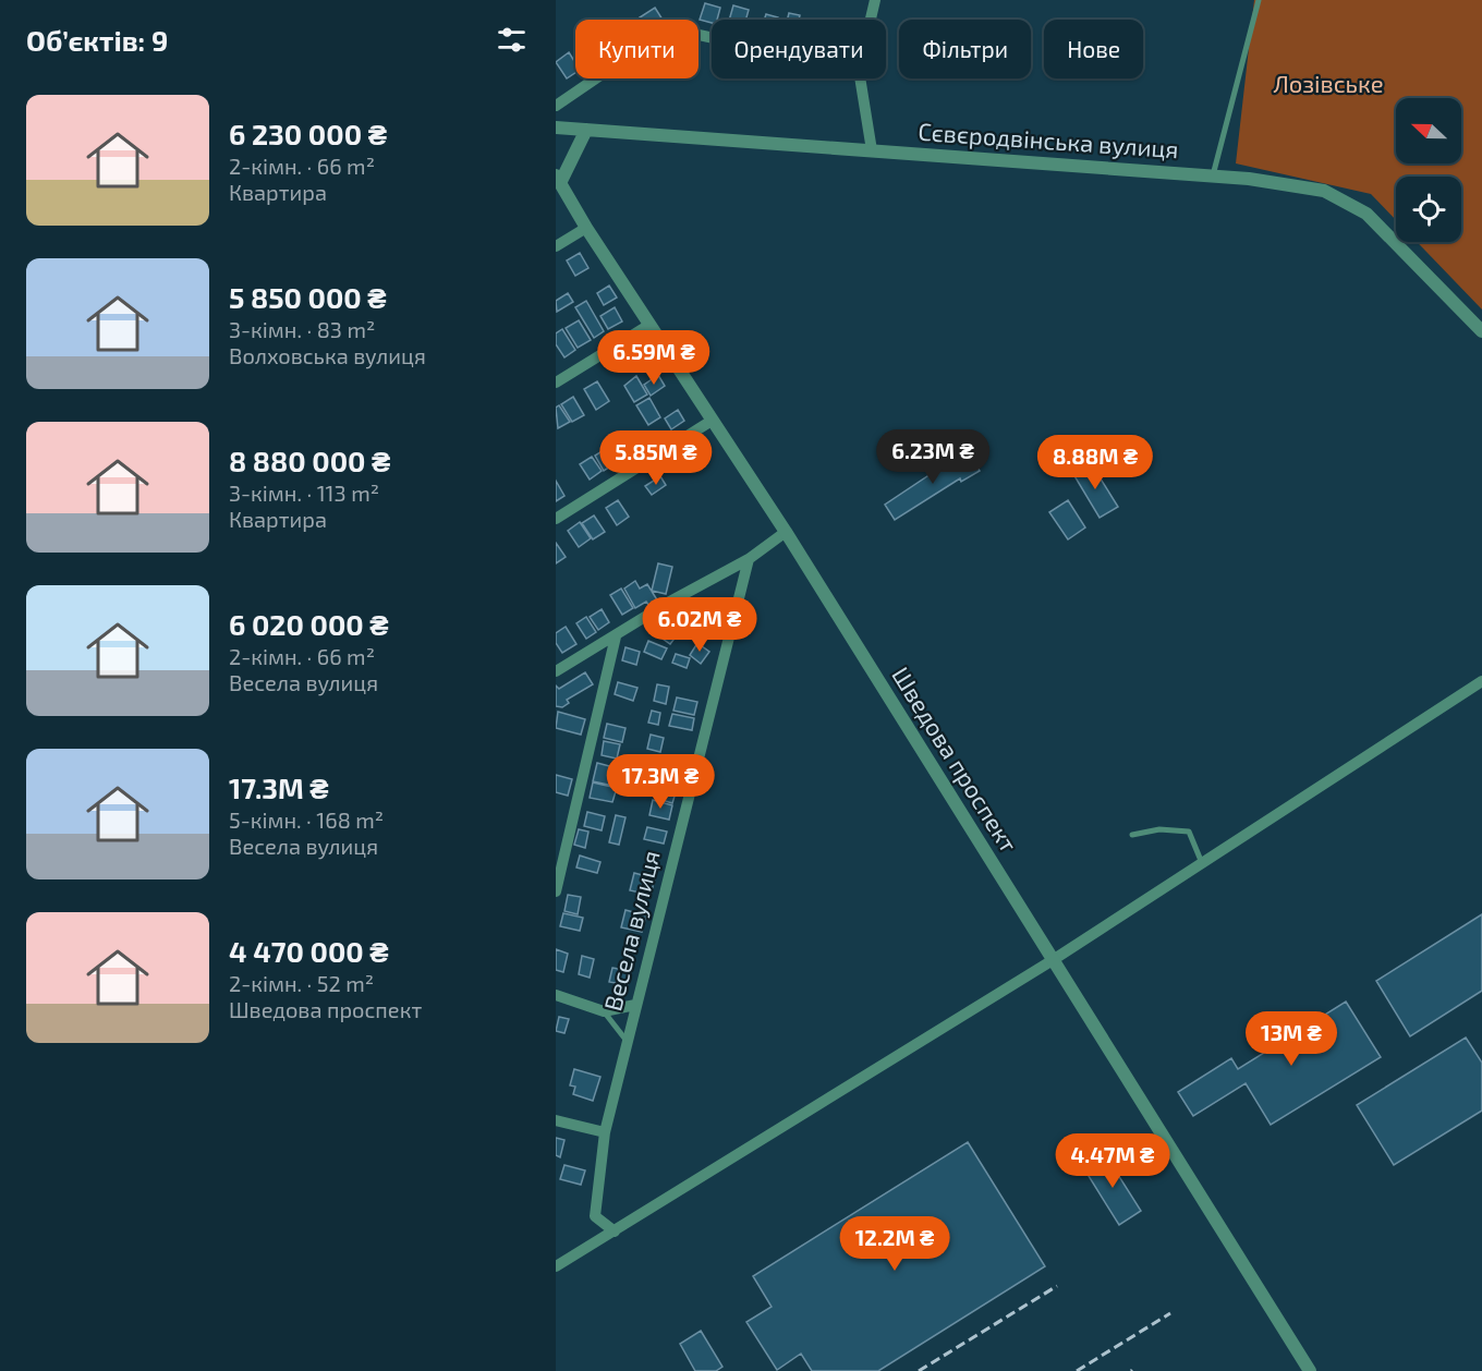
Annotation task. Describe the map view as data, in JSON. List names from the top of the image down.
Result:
{
  "streets": {
    "street": ["Сєвєродвінська вулиця", "Шведова проспект", "Весела вулиця"]
  },
  "parks": ["Лозівське"],
  "north": "left",
  "page": {
    "heading": "Об’єктів: 9",
    "chip": [
      "Купити",
      "Орендувати",
      "Фільтри",
      "Нове"
    ],
    "list": [
      {
        "name": "6 230 000 ₴",
        "note": "2-кімн. · 66 m² · Квартира"
      },
      {
        "name": "5 850 000 ₴",
        "note": "3-кімн. · 83 m² · Волховська вулиця"
      },
      {
        "name": "8 880 000 ₴",
        "note": "3-кімн. · 113 m² · Квартира"
      },
      {
        "name": "6 020 000 ₴",
        "note": "2-кімн. · 66 m² · Весела вулиця"
      },
      {
        "name": "17.3M ₴",
        "note": "5-кімн. · 168 m² · Весела вулиця"
      },
      {
        "name": "4 470 000 ₴",
        "note": "2-кімн. · 52 m² · Шведова проспект"
      }
    ],
    "price": [
      "6.59M ₴",
      "6.23M ₴",
      "5.85M ₴",
      "8.88M ₴",
      "6.02M ₴",
      "17.3M ₴",
      "13M ₴",
      "4.47M ₴",
      "12.2M ₴"
    ]
  }
}
